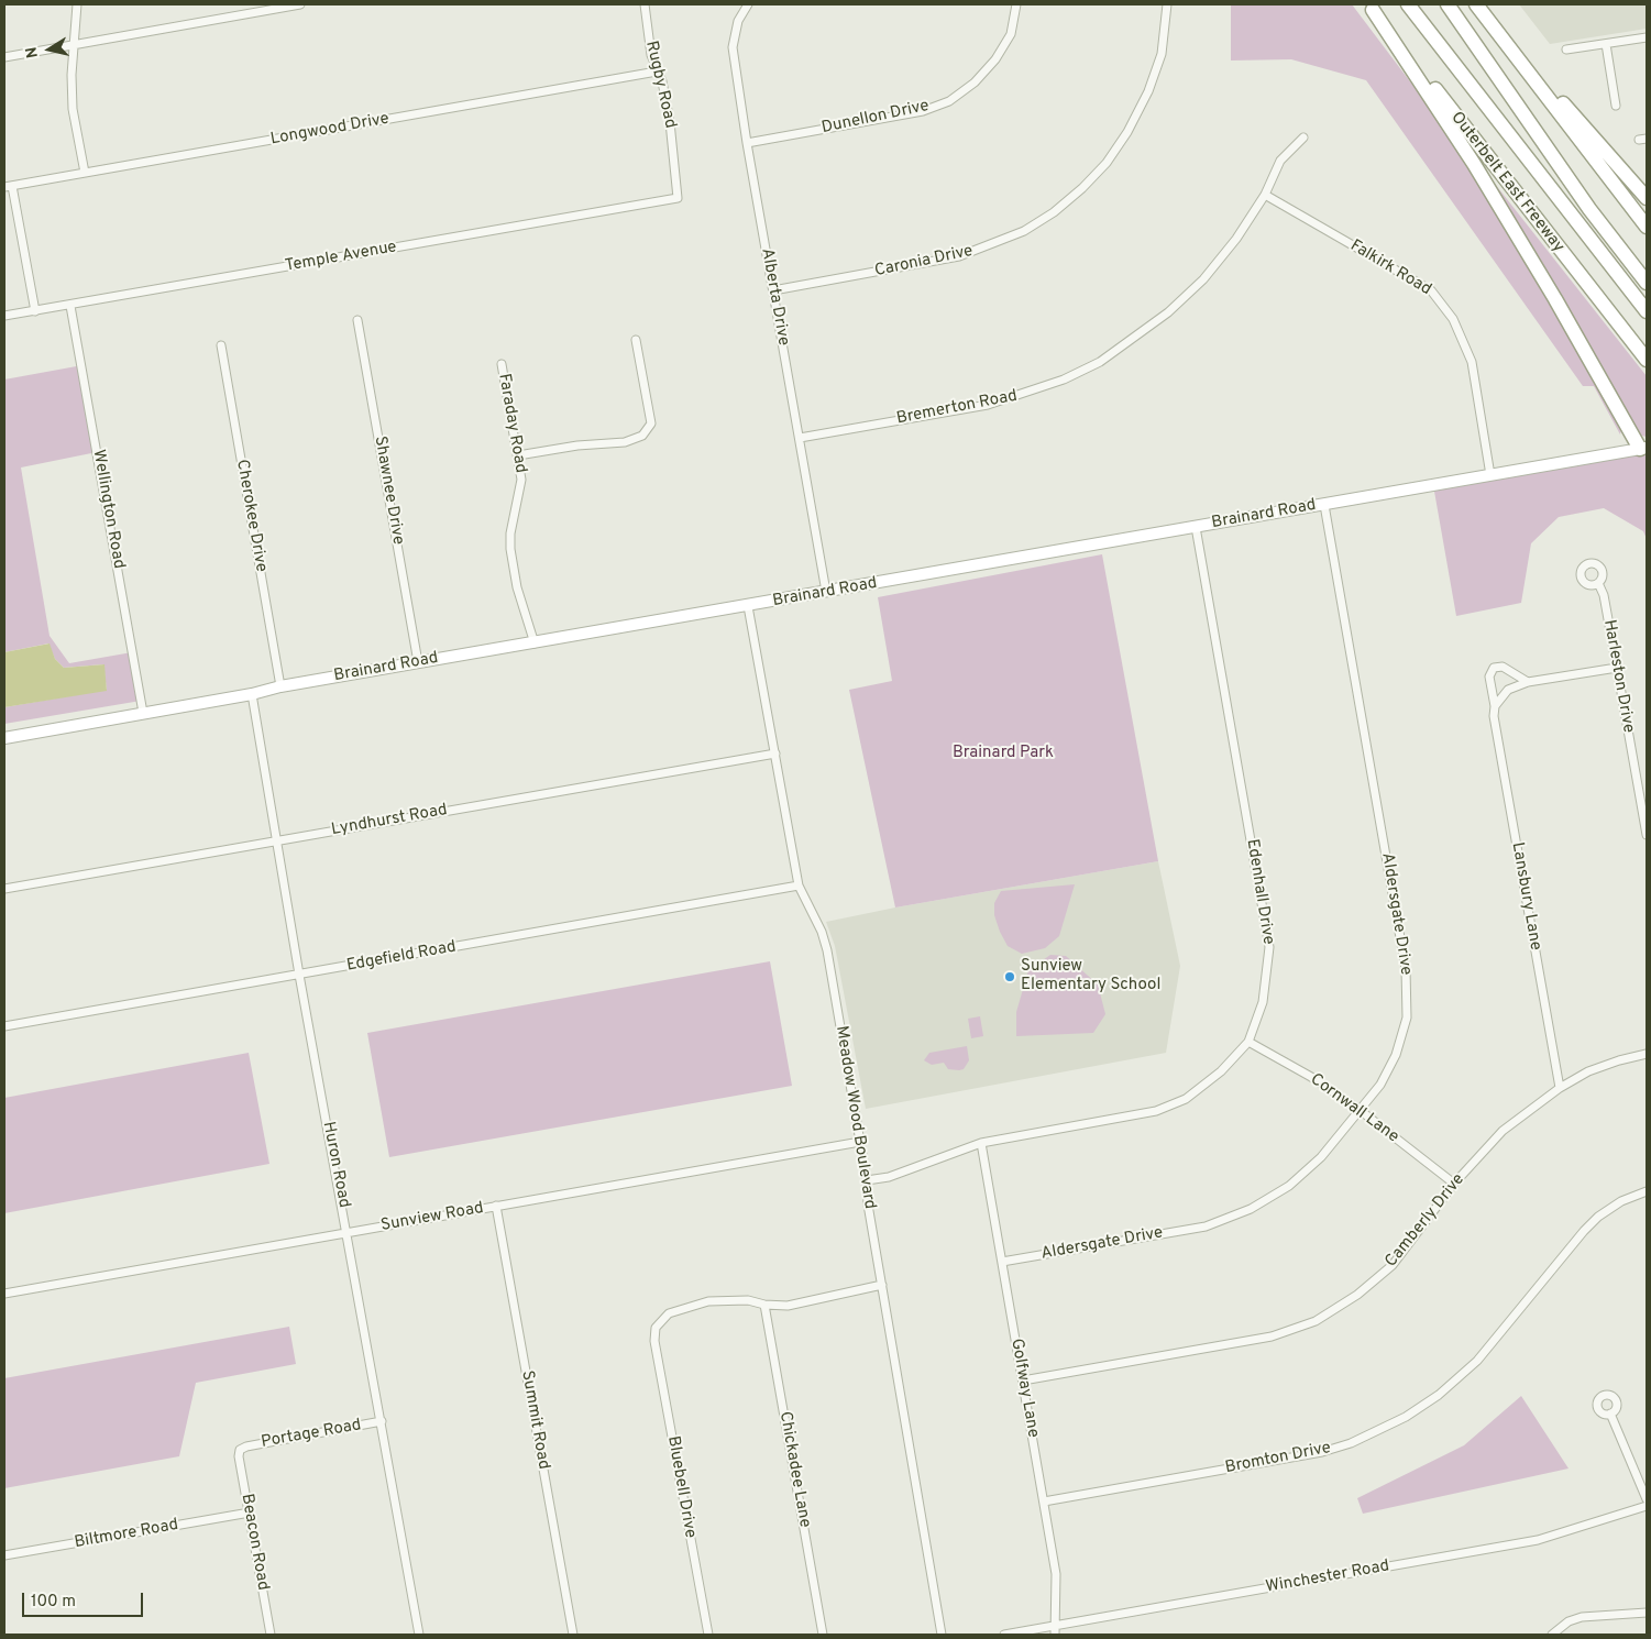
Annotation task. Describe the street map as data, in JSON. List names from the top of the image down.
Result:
{
  "streets": {
    "highway": ["Outerbelt East Freeway"],
    "main road": ["Brainard Road"],
    "street": [
      "Rugby Road",
      "Dunellon Drive",
      "Longwood Drive",
      "Temple Avenue",
      "Caronia Drive",
      "Falkirk Road",
      "Alberta Drive",
      "Bremerton Road",
      "Faraday Road",
      "Shawnee Drive",
      "Wellington Road",
      "Cherokee Drive",
      "Harleston Drive",
      "Lyndhurst Road",
      "Edenhall Drive",
      "Lansbury Lane",
      "Aldersgate Drive",
      "Edgefield Road",
      "Cornwall Lane",
      "Meadow Wood Boulevard",
      "Huron Road",
      "Sunview Road",
      "Camberly Drive",
      "Golfway Lane",
      "Summit Road",
      "Portage Road",
      "Bromton Drive",
      "Chickadee Lane",
      "Bluebell Drive",
      "Biltmore Road",
      "Beacon Road",
      "Winchester Road"
    ]
  },
  "crossings": [
    ["Rugby Road", "Longwood Drive"],
    ["Rugby Road", "Temple Avenue"],
    ["Dunellon Drive", "Alberta Drive"],
    ["Temple Avenue", "Wellington Road"],
    ["Caronia Drive", "Alberta Drive"],
    ["Falkirk Road", "Bremerton Road"],
    ["Falkirk Road", "Brainard Road"],
    ["Alberta Drive", "Bremerton Road"],
    ["Alberta Drive", "Brainard Road"],
    ["Faraday Road", "Brainard Road"],
    ["Shawnee Drive", "Brainard Road"],
    ["Wellington Road", "Brainard Road"],
    ["Brainard Road", "Cherokee Drive"],
    ["Brainard Road", "Edenhall Drive"],
    ["Brainard Road", "Aldersgate Drive"],
    ["Brainard Road", "Meadow Wood Boulevard"],
    ["Brainard Road", "Huron Road"],
    ["Lyndhurst Road", "Meadow Wood Boulevard"],
    ["Lyndhurst Road", "Huron Road"],
    ["Edenhall Drive", "Cornwall Lane"],
    ["Edenhall Drive", "Meadow Wood Boulevard"],
    ["Edenhall Drive", "Golfway Lane"],
    ["Lansbury Lane", "Camberly Drive"],
    ["Aldersgate Drive", "Cornwall Lane"],
    ["Aldersgate Drive", "Golfway Lane"],
    ["Edgefield Road", "Meadow Wood Boulevard"],
    ["Edgefield Road", "Huron Road"],
    ["Cornwall Lane", "Camberly Drive"],
    ["Meadow Wood Boulevard", "Sunview Road"],
    ["Huron Road", "Sunview Road"],
    ["Huron Road", "Portage Road"],
    ["Sunview Road", "Summit Road"],
    ["Camberly Drive", "Golfway Lane"],
    ["Golfway Lane", "Bromton Drive"],
    ["Golfway Lane", "Winchester Road"],
    ["Portage Road", "Beacon Road"],
    ["Chickadee Lane", "Bluebell Drive"],
    ["Biltmore Road", "Beacon Road"]
  ],
  "parks": ["Brainard Park"],
  "places": ["Sunview Elementary School"],
  "scale_bar": "100 m",
  "north": "left"
}
